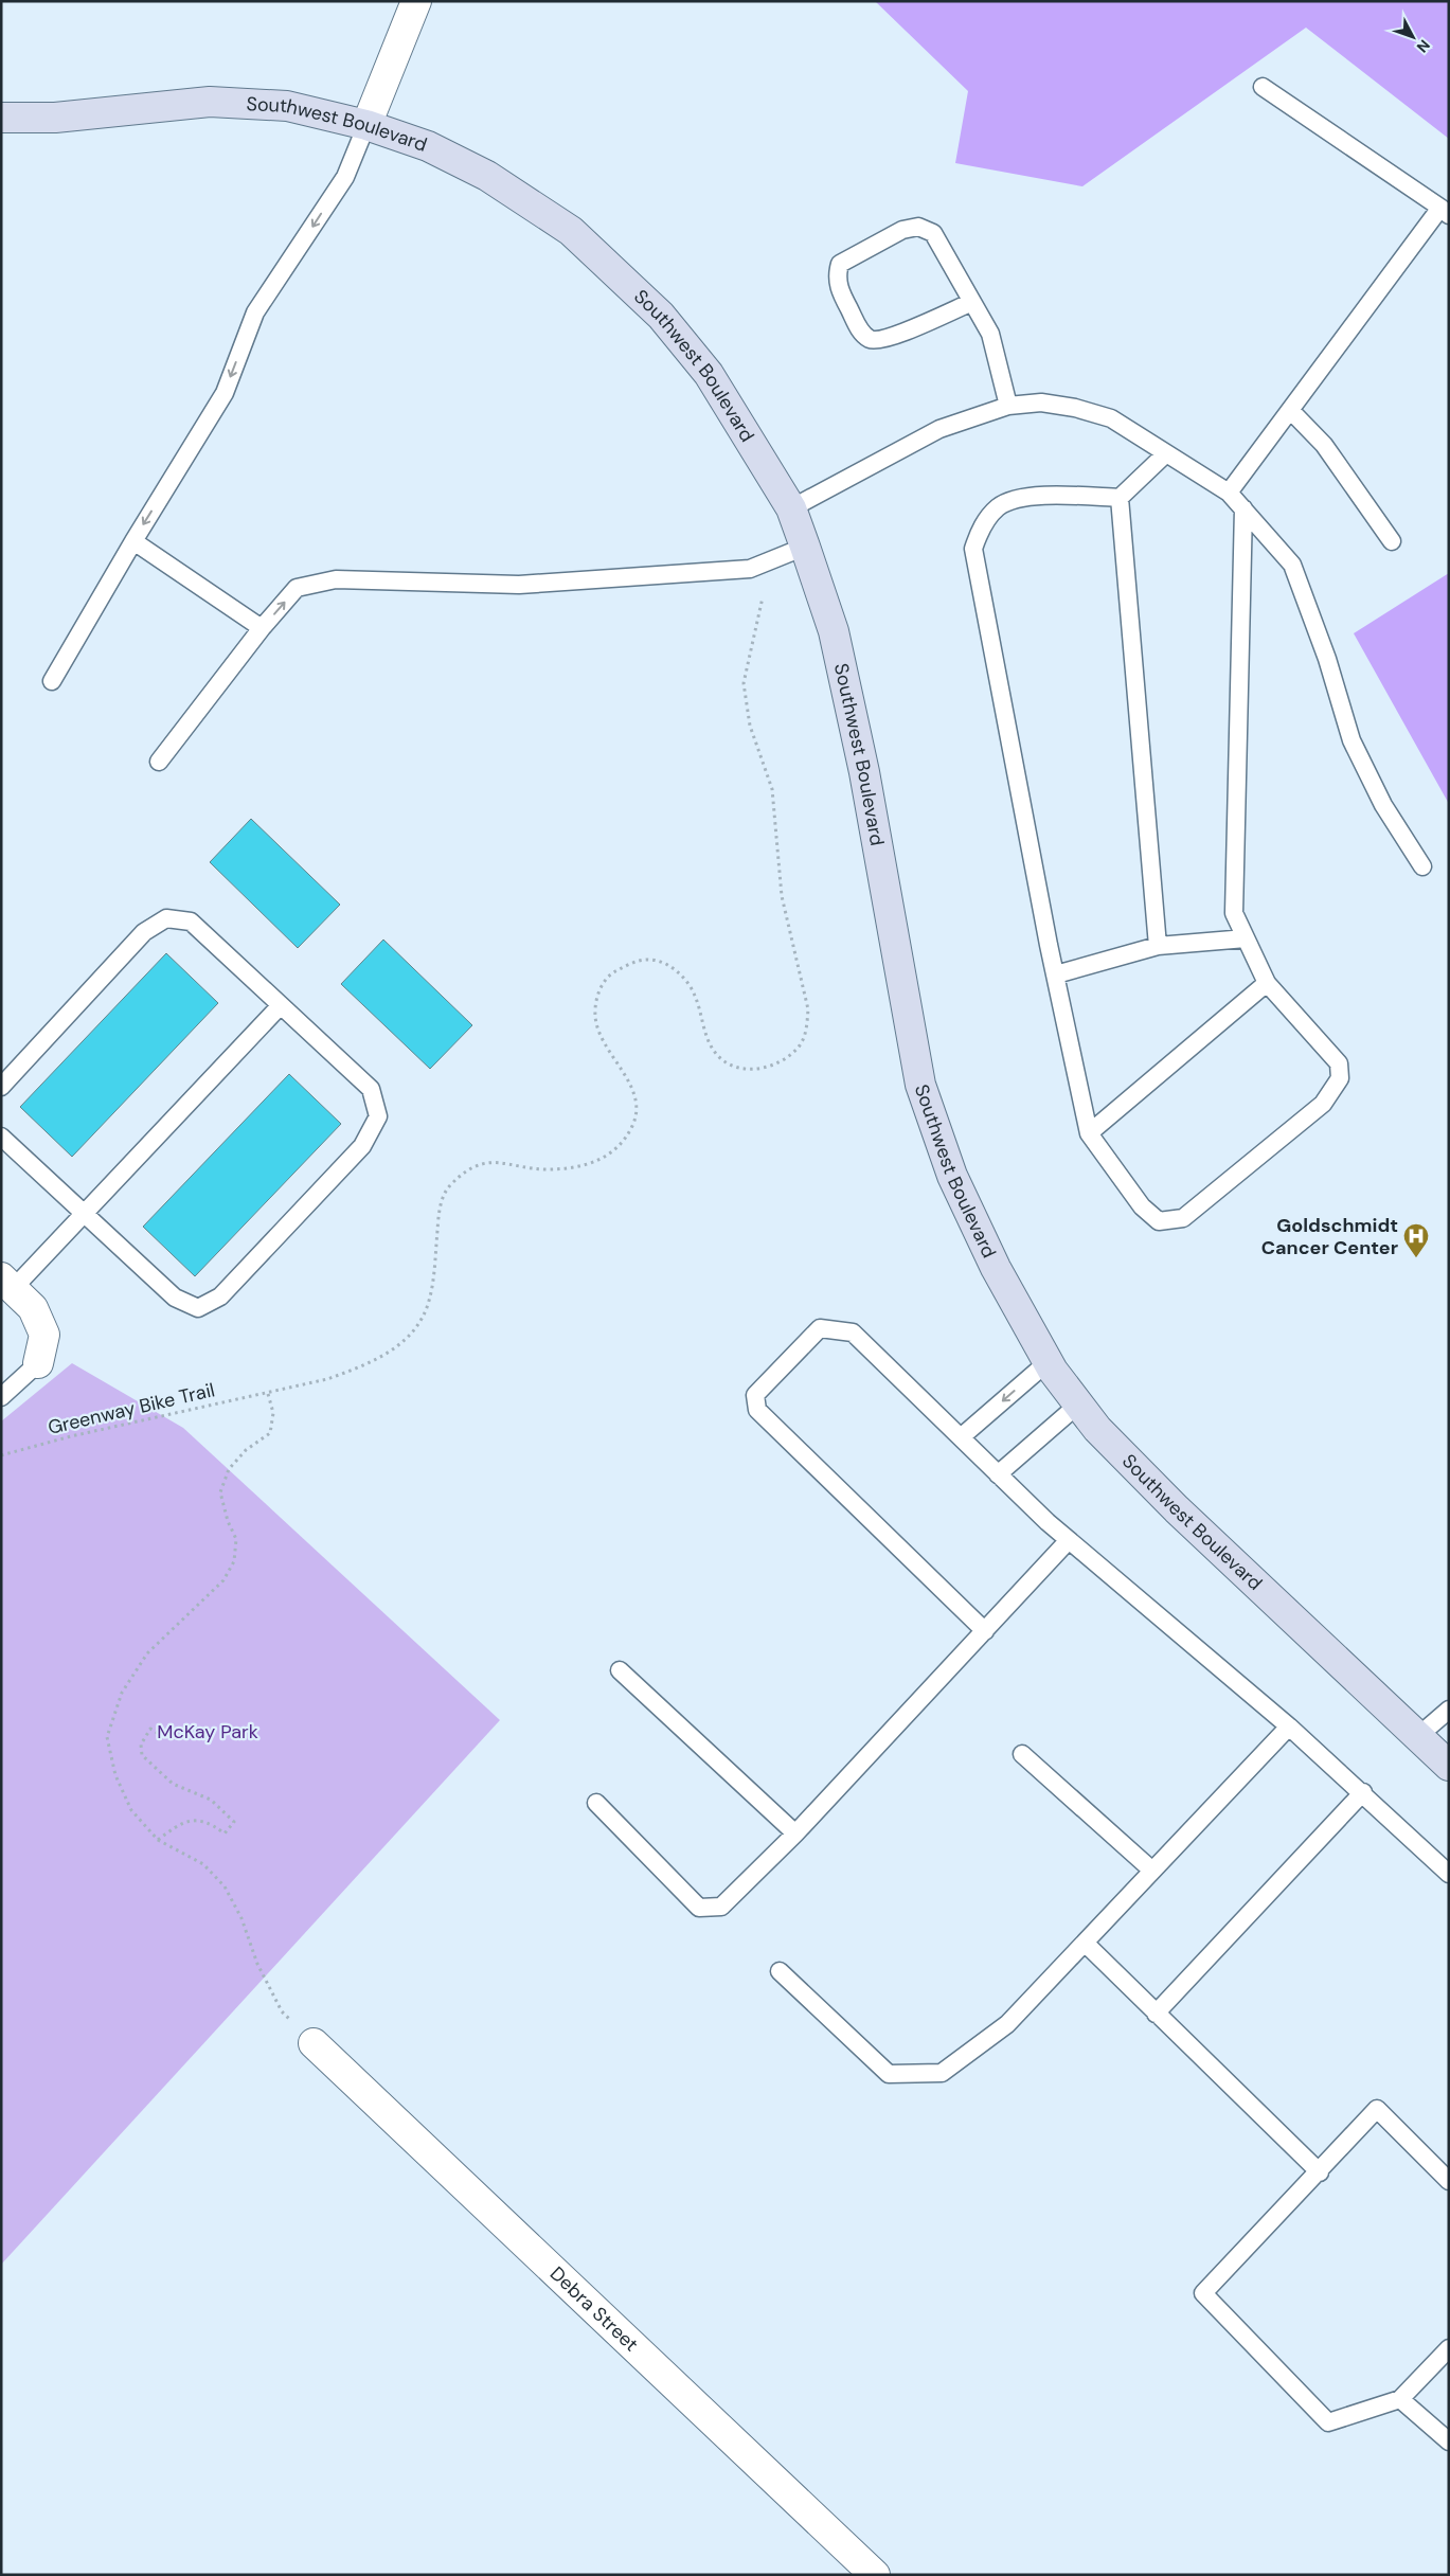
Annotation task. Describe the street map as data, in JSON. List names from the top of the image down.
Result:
{
  "streets": {
    "main road": ["Southwest Boulevard"],
    "street": ["Debra Street"],
    "path": ["Greenway Bike Trail"]
  },
  "parks": ["McKay Park"],
  "places": {
    "hospital": ["Goldschmidt Cancer Center"]
  },
  "north": "bottom right"
}
